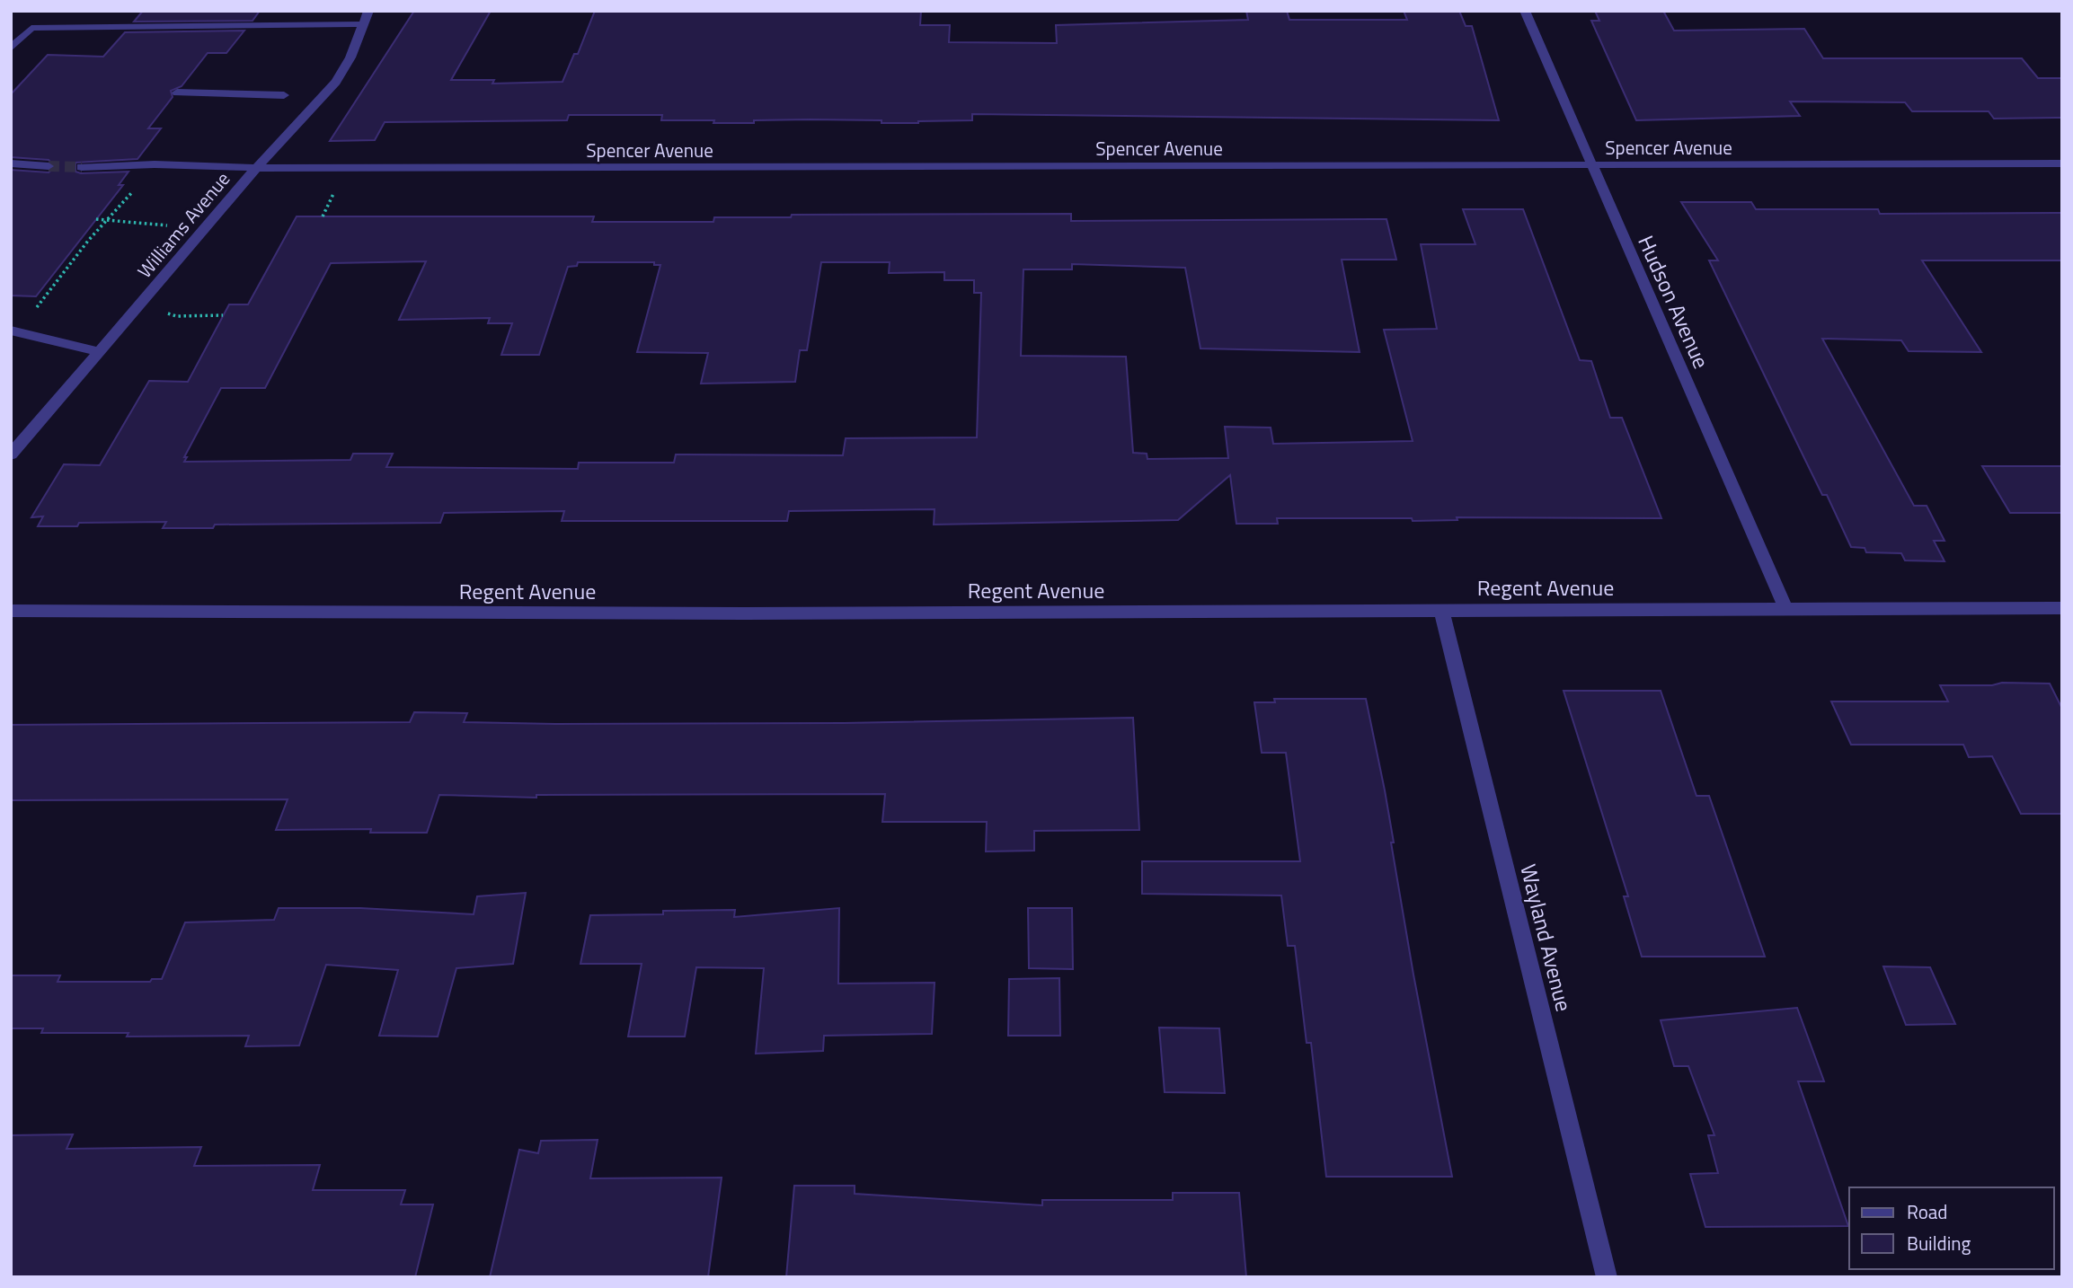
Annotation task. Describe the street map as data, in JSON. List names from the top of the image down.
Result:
{
  "streets": {
    "street": [
      "Spencer Avenue",
      "Williams Avenue",
      "Hudson Avenue",
      "Regent Avenue",
      "Wayland Avenue"
    ]
  },
  "crossings": [
    ["Spencer Avenue", "Williams Avenue"],
    ["Spencer Avenue", "Hudson Avenue"],
    ["Hudson Avenue", "Regent Avenue"],
    ["Regent Avenue", "Wayland Avenue"]
  ],
  "legend": ["Road", "Building"]
}
